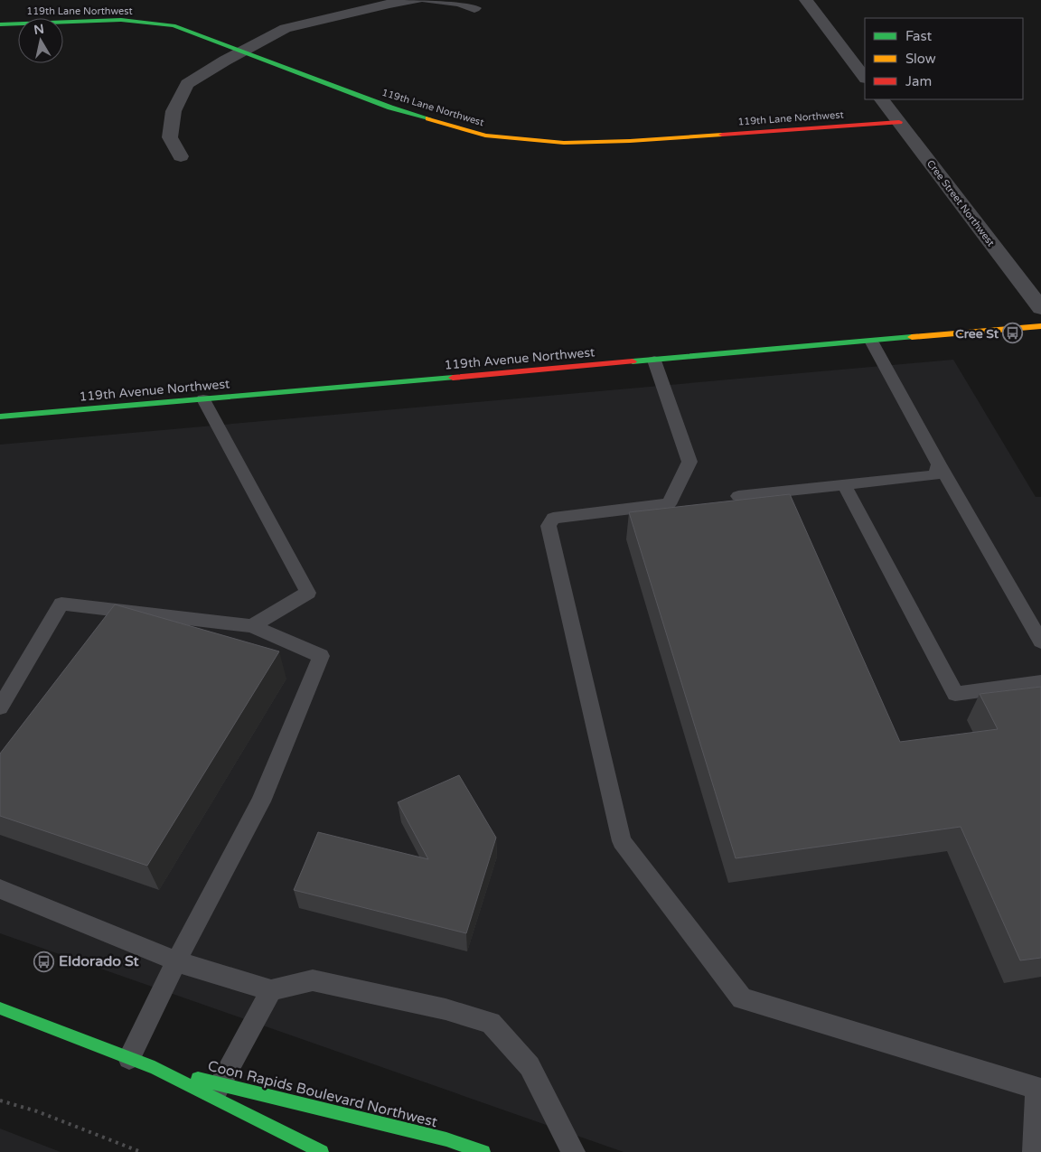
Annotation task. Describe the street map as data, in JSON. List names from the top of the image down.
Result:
{
  "streets": {
    "street": [
      "119th Lane Northwest",
      "Cree Street Northwest",
      "119th Avenue Northwest",
      "Coon Rapids Boulevard Northwest"
    ]
  },
  "crossings": [
    ["119th Lane Northwest", "Cree Street Northwest"]
  ],
  "places": {
    "bus stop": ["Cree St", "Eldorado St"]
  },
  "legend": ["Fast", "Slow", "Jam"],
  "north": "top"
}
